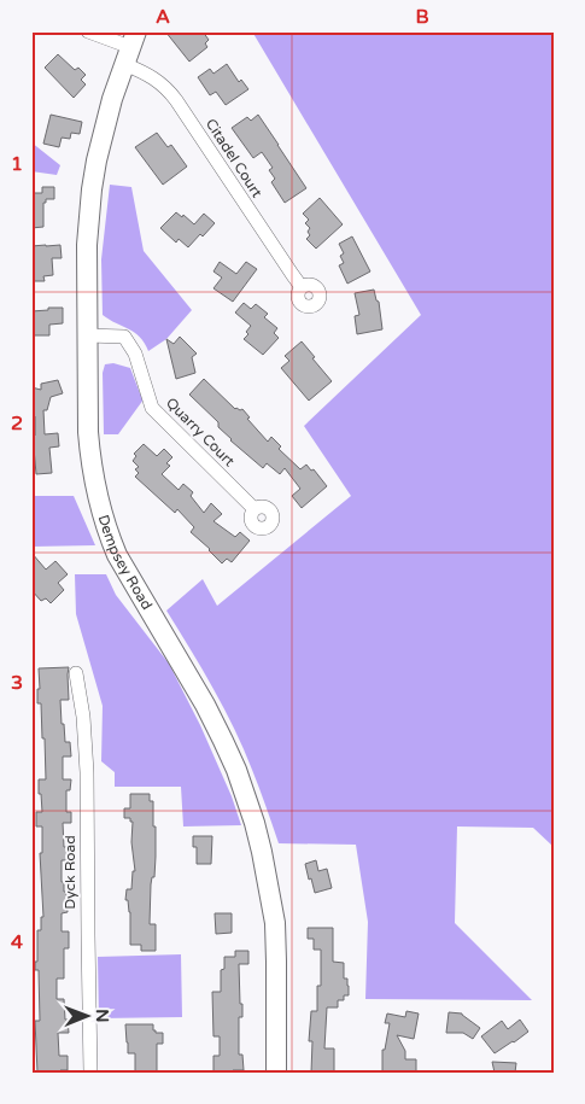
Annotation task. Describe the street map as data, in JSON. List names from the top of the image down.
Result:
{
  "streets": {
    "street": [
      "Citadel Court",
      "Quarry Court",
      "Dempsey Road",
      "Dyck Road"
    ]
  },
  "crossings": [
    ["Citadel Court", "Dempsey Road"],
    ["Quarry Court", "Dempsey Road"]
  ],
  "north": "right",
  "grid": {
    "columns": ["A", "B"],
    "rows": [
      "1",
      "2",
      "3",
      "4"
    ]
  }
}
